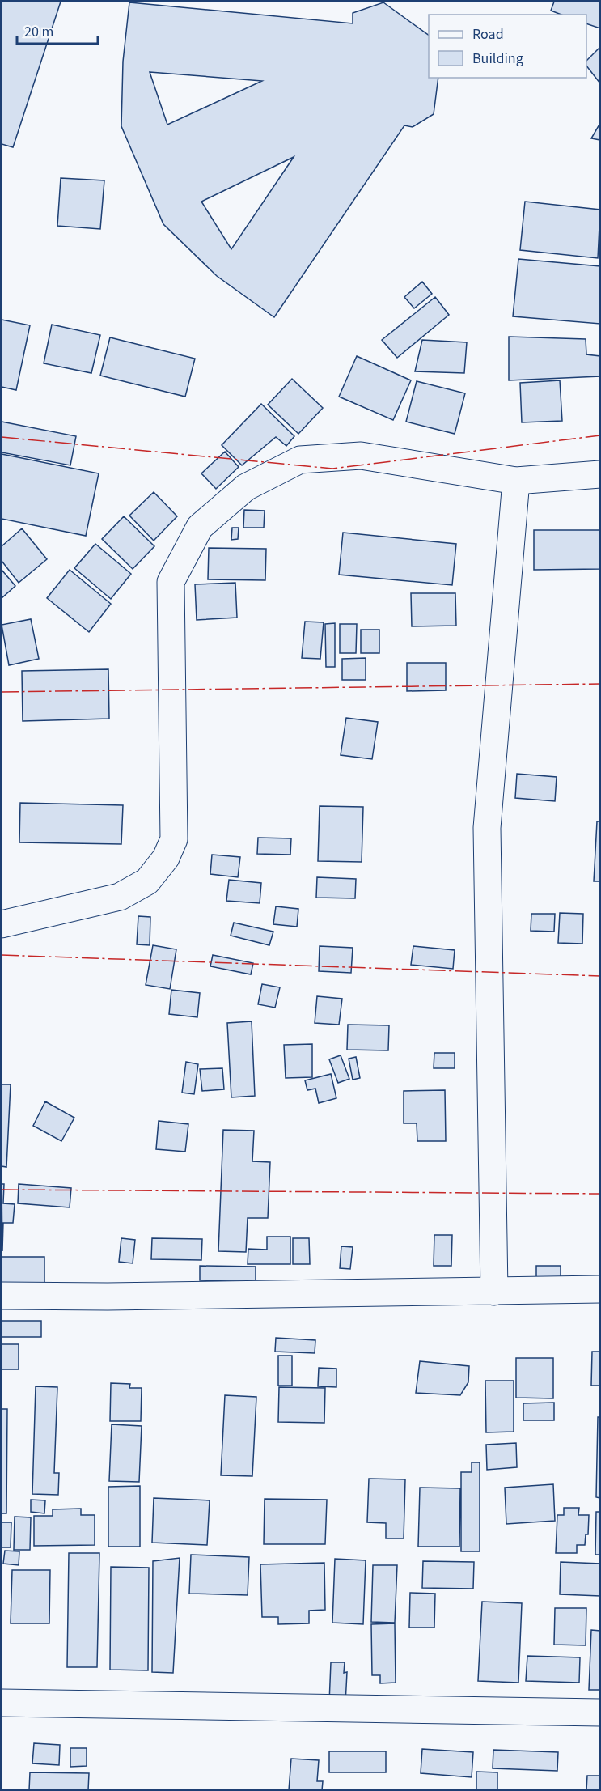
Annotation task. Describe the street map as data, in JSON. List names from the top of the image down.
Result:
{
  "legend": ["Road", "Building"],
  "scale_bar": "20 m"
}
